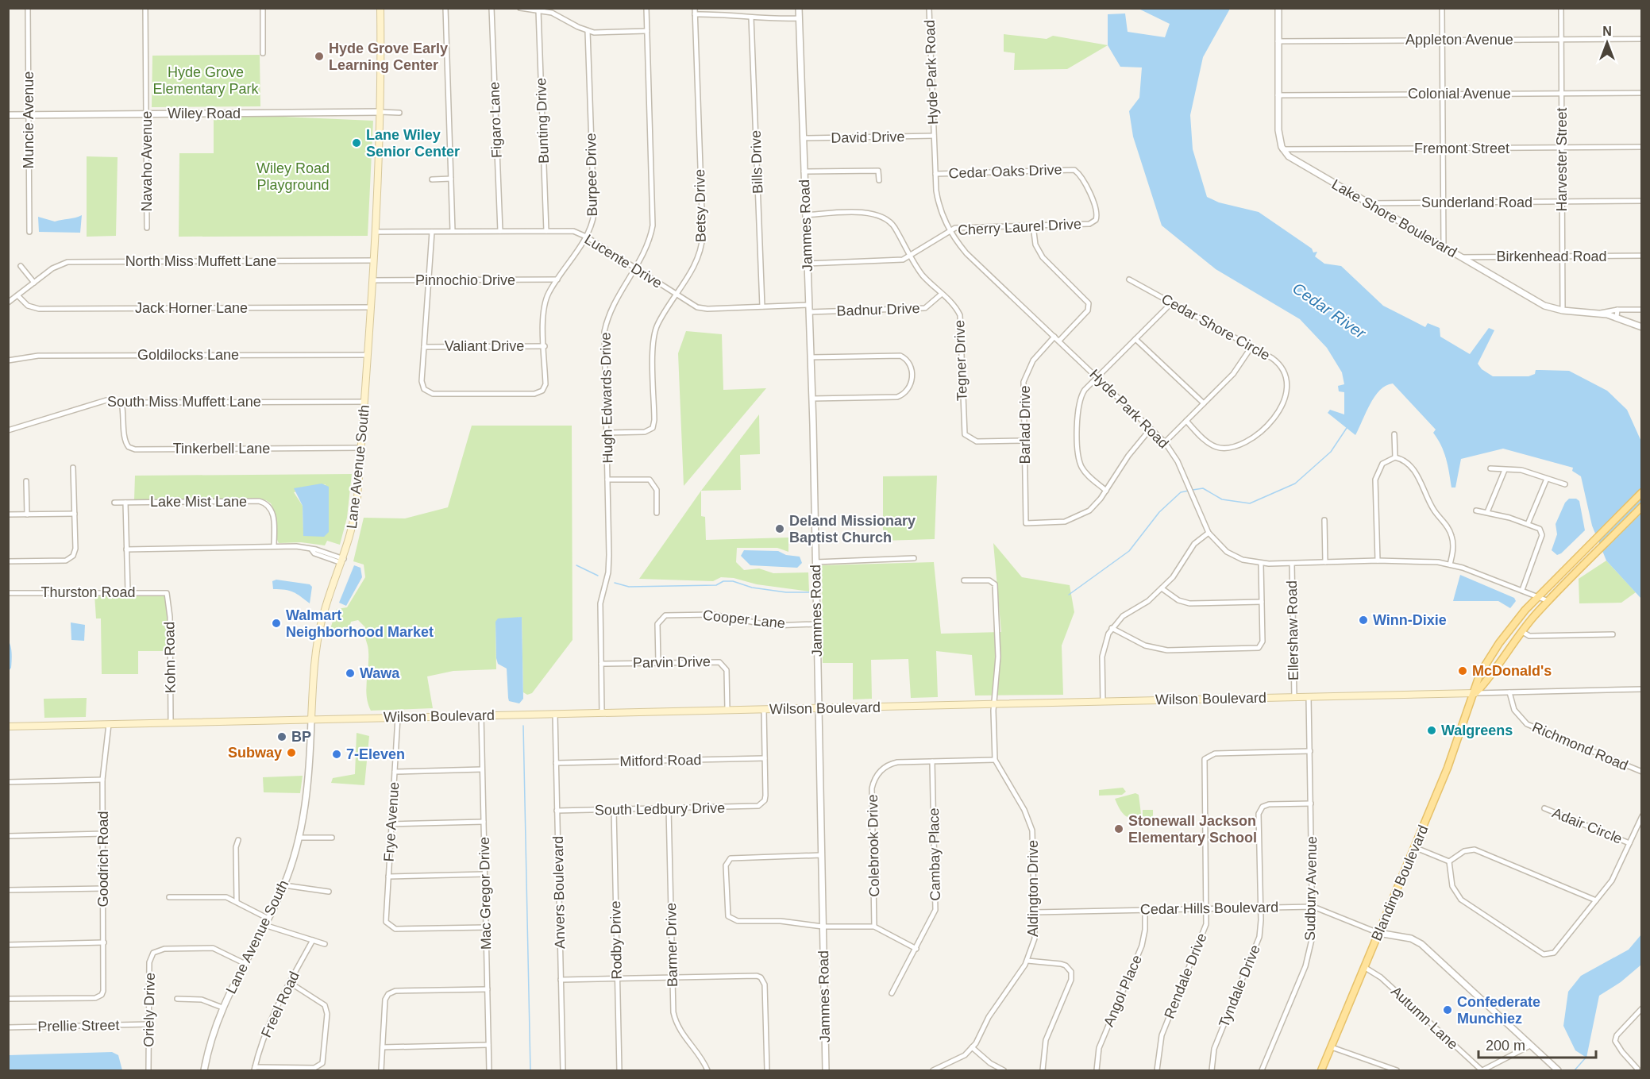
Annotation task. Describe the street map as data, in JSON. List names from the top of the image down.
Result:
{
  "streets": {
    "main road": ["Lane Avenue South", "Wilson Boulevard", "Blanding Boulevard"],
    "street": [
      "Appleton Avenue",
      "Hyde Park Road",
      "Colonial Avenue",
      "Wiley Road",
      "Muncie Avenue",
      "Figaro Lane",
      "Bunting Drive",
      "David Drive",
      "Fremont Street",
      "Harvester Street",
      "Navaho Avenue",
      "Bills Drive",
      "Cedar Oaks Drive",
      "Burpee Drive",
      "Sunderland Road",
      "Betsy Drive",
      "Lake Shore Boulevard",
      "Jammes Road",
      "Cherry Laurel Drive",
      "Birkenhead Road",
      "North Miss Muffett Lane",
      "Lucente Drive",
      "Pinnochio Drive",
      "Jack Horner Lane",
      "Badnur Drive",
      "Cedar Shore Circle",
      "Valiant Drive",
      "Goldilocks Lane",
      "Tegner Drive",
      "Hugh Edwards Drive",
      "South Miss Muffett Lane",
      "Barlad Drive",
      "Tinkerbell Lane",
      "Lake Mist Lane",
      "Thurston Road",
      "Cooper Lane",
      "Ellershaw Road",
      "Kohn Road",
      "Parvin Drive",
      "Richmond Road",
      "Mitford Road",
      "South Ledbury Drive",
      "Frye Avenue",
      "Adair Circle",
      "Colebrook Drive",
      "Cambay Place",
      "Goodrich Road",
      "Aldington Drive",
      "Sudbury Avenue",
      "Anvers Boulevard",
      "Mac Gregor Drive",
      "Cedar Hills Boulevard",
      "Rodby Drive",
      "Barmer Drive",
      "Rendale Drive",
      "Tyndale Drive",
      "Angol Place",
      "Freel Road",
      "Oriely Drive",
      "Autumn Lane",
      "Prellie Street"
    ]
  },
  "crossings": [
    ["Appleton Avenue", "Harvester Street"],
    ["Hyde Park Road", "David Drive"],
    ["Hyde Park Road", "Cedar Oaks Drive"],
    ["Hyde Park Road", "Cherry Laurel Drive"],
    ["Hyde Park Road", "Barlad Drive"],
    ["Hyde Park Road", "Ellershaw Road"],
    ["Hyde Park Road", "Blanding Boulevard"],
    ["Colonial Avenue", "Harvester Street"],
    ["Wiley Road", "Muncie Avenue"],
    ["Wiley Road", "Navaho Avenue"],
    ["Wiley Road", "Lane Avenue South"],
    ["Figaro Lane", "Lucente Drive"],
    ["Bunting Drive", "Lucente Drive"],
    ["David Drive", "Jammes Road"],
    ["Fremont Street", "Harvester Street"],
    ["Fremont Street", "Lake Shore Boulevard"],
    ["Harvester Street", "Sunderland Road"],
    ["Harvester Street", "Lake Shore Boulevard"],
    ["Harvester Street", "Birkenhead Road"],
    ["Bills Drive", "Lucente Drive"],
    ["Cedar Oaks Drive", "Cherry Laurel Drive"],
    ["Burpee Drive", "Lucente Drive"],
    ["Burpee Drive", "Pinnochio Drive"],
    ["Burpee Drive", "Valiant Drive"],
    ["Sunderland Road", "Lake Shore Boulevard"],
    ["Betsy Drive", "Lucente Drive"],
    ["Betsy Drive", "Hugh Edwards Drive"],
    ["Lake Shore Boulevard", "Birkenhead Road"],
    ["Jammes Road", "Cherry Laurel Drive"],
    ["Jammes Road", "Lucente Drive"],
    ["Jammes Road", "Badnur Drive"],
    ["Jammes Road", "Tegner Drive"],
    ["Jammes Road", "Cooper Lane"],
    ["Jammes Road", "Wilson Boulevard"],
    ["Cherry Laurel Drive", "Tegner Drive"],
    ["North Miss Muffett Lane", "Jack Horner Lane"],
    ["North Miss Muffett Lane", "Lane Avenue South"],
    ["Lucente Drive", "Hugh Edwards Drive"],
    ["Lucente Drive", "Lane Avenue South"],
    ["Pinnochio Drive", "Lane Avenue South"],
    ["Jack Horner Lane", "Lane Avenue South"],
    ["Badnur Drive", "Tegner Drive"],
    ["Goldilocks Lane", "Lane Avenue South"],
    ["Tegner Drive", "Barlad Drive"],
    ["Hugh Edwards Drive", "Parvin Drive"],
    ["Hugh Edwards Drive", "Wilson Boulevard"],
    ["South Miss Muffett Lane", "Tinkerbell Lane"],
    ["South Miss Muffett Lane", "Lane Avenue South"],
    ["Tinkerbell Lane", "Lane Avenue South"],
    ["Lane Avenue South", "Wilson Boulevard"],
    ["Lane Avenue South", "Oriely Drive"],
    ["Thurston Road", "Kohn Road"],
    ["Cooper Lane", "Parvin Drive"],
    ["Ellershaw Road", "Wilson Boulevard"],
    ["Kohn Road", "Wilson Boulevard"],
    ["Parvin Drive", "Wilson Boulevard"],
    ["Wilson Boulevard", "Richmond Road"],
    ["Wilson Boulevard", "Frye Avenue"],
    ["Wilson Boulevard", "Goodrich Road"],
    ["Wilson Boulevard", "Blanding Boulevard"],
    ["Wilson Boulevard", "Aldington Drive"],
    ["Wilson Boulevard", "Sudbury Avenue"],
    ["Wilson Boulevard", "Anvers Boulevard"],
    ["Wilson Boulevard", "Mac Gregor Drive"],
    ["Mitford Road", "South Ledbury Drive"],
    ["Mitford Road", "Anvers Boulevard"],
    ["South Ledbury Drive", "Anvers Boulevard"],
    ["South Ledbury Drive", "Rodby Drive"],
    ["South Ledbury Drive", "Barmer Drive"],
    ["Frye Avenue", "Mac Gregor Drive"],
    ["Colebrook Drive", "Cambay Place"],
    ["Colebrook Drive", "Aldington Drive"],
    ["Blanding Boulevard", "Cedar Hills Boulevard"],
    ["Blanding Boulevard", "Autumn Lane"],
    ["Aldington Drive", "Cedar Hills Boulevard"],
    ["Sudbury Avenue", "Cedar Hills Boulevard"],
    ["Sudbury Avenue", "Rendale Drive"],
    ["Sudbury Avenue", "Tyndale Drive"],
    ["Cedar Hills Boulevard", "Rendale Drive"],
    ["Cedar Hills Boulevard", "Tyndale Drive"],
    ["Cedar Hills Boulevard", "Angol Place"],
    ["Oriely Drive", "Prellie Street"]
  ],
  "water": ["Cedar River"],
  "parks": ["Hyde Grove Elementary Park", "Wiley Road Playground"],
  "places": [
    "Hyde Grove Early Learning Center",
    "Lane Wiley Senior Center",
    "Deland Missionary Baptist Church",
    "Winn-Dixie",
    "Walmart Neighborhood Market",
    "McDonald's",
    "Wawa",
    "Walgreens",
    "BP",
    "Subway",
    "7-Eleven",
    "Stonewall Jackson Elementary School",
    "Confederate Munchiez"
  ],
  "scale_bar": "200 m",
  "north": "top"
}
